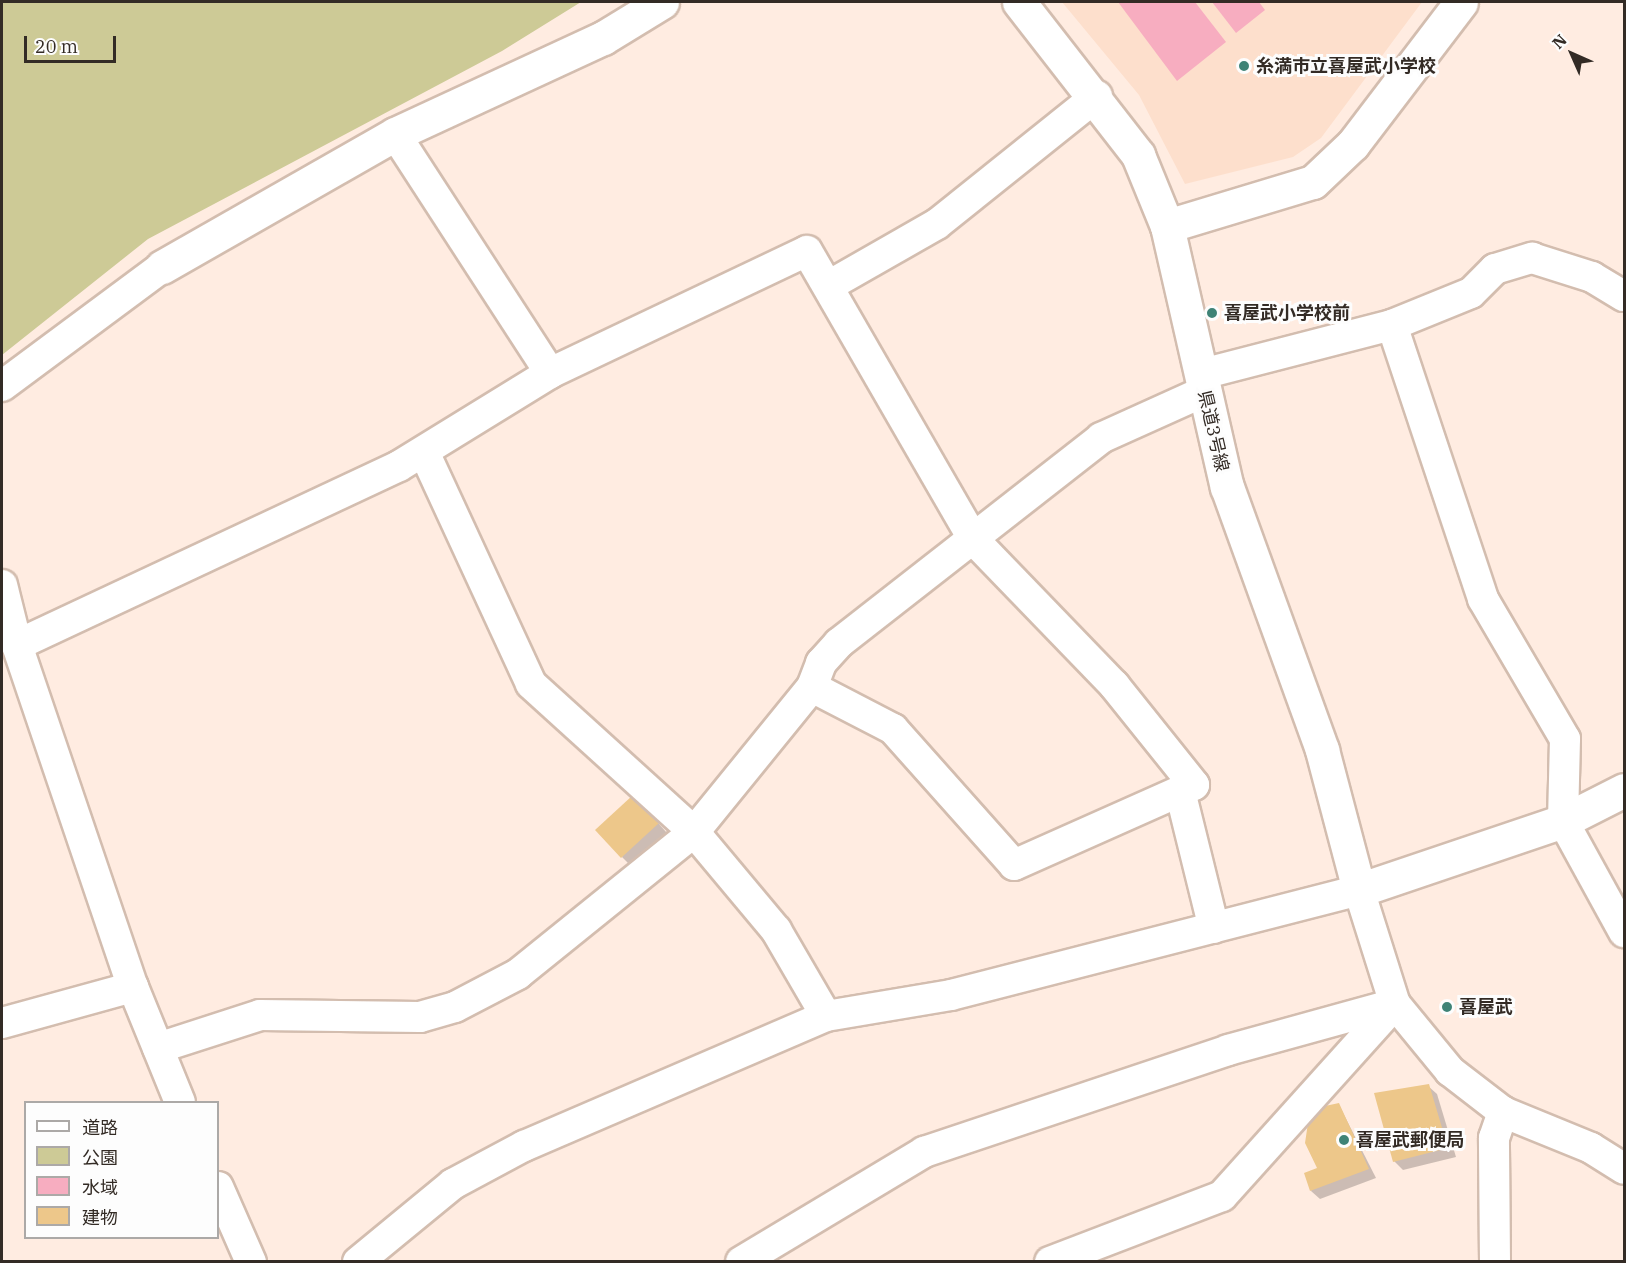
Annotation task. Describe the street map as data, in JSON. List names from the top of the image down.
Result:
{
  "streets": {
    "street": ["県道3号線"]
  },
  "places": [
    "糸満市立喜屋武小学校",
    "喜屋武小学校前",
    "喜屋武",
    "喜屋武郵便局"
  ],
  "legend": [
    "道路",
    "公園",
    "水域",
    "建物"
  ],
  "scale_bar": "20 m",
  "north": "top left"
}
